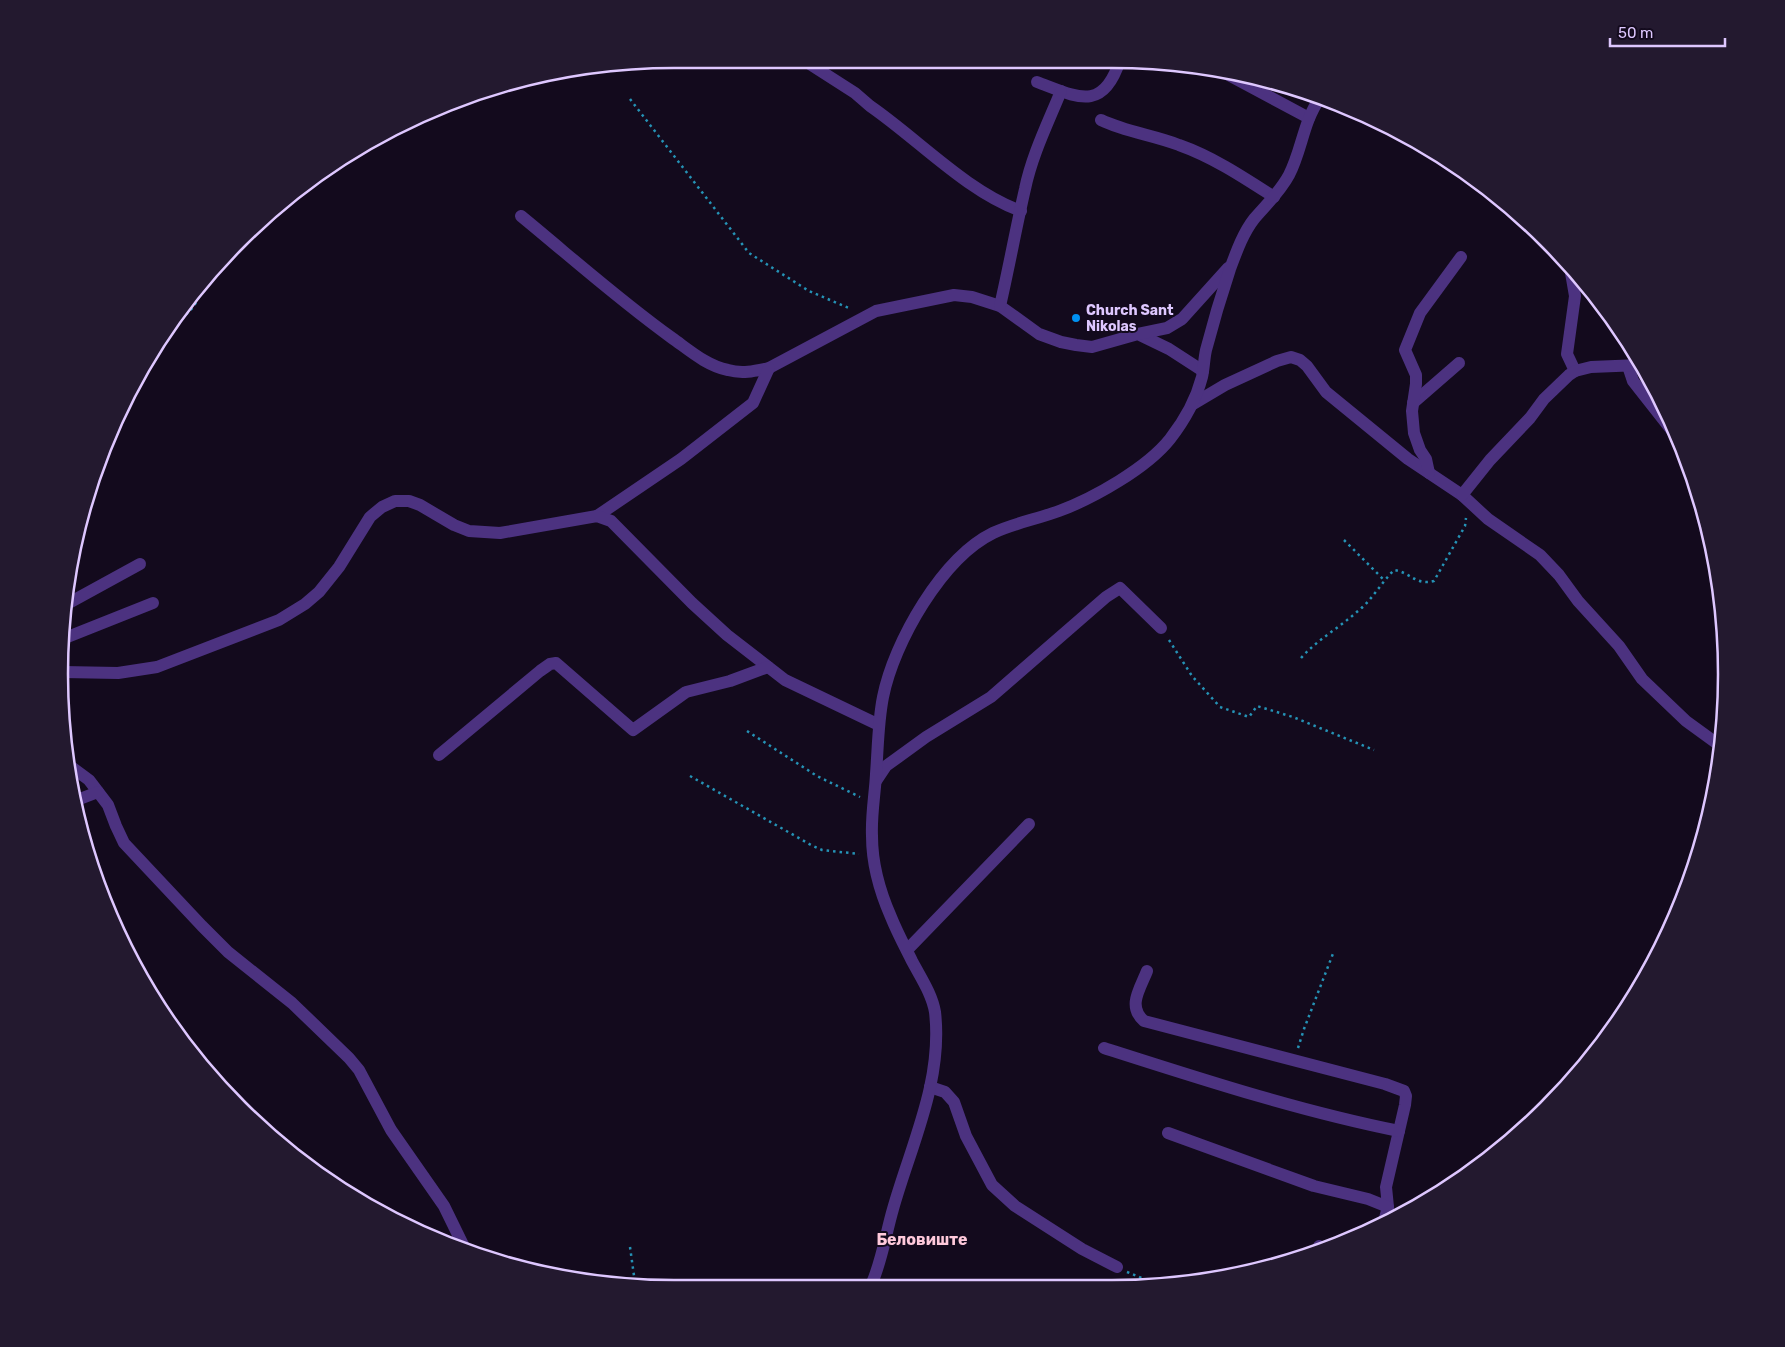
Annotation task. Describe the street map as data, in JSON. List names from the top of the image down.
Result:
{
  "districts": ["Беловиште"],
  "places": ["Church Sant Nikolas"],
  "scale_bar": "50 m"
}
